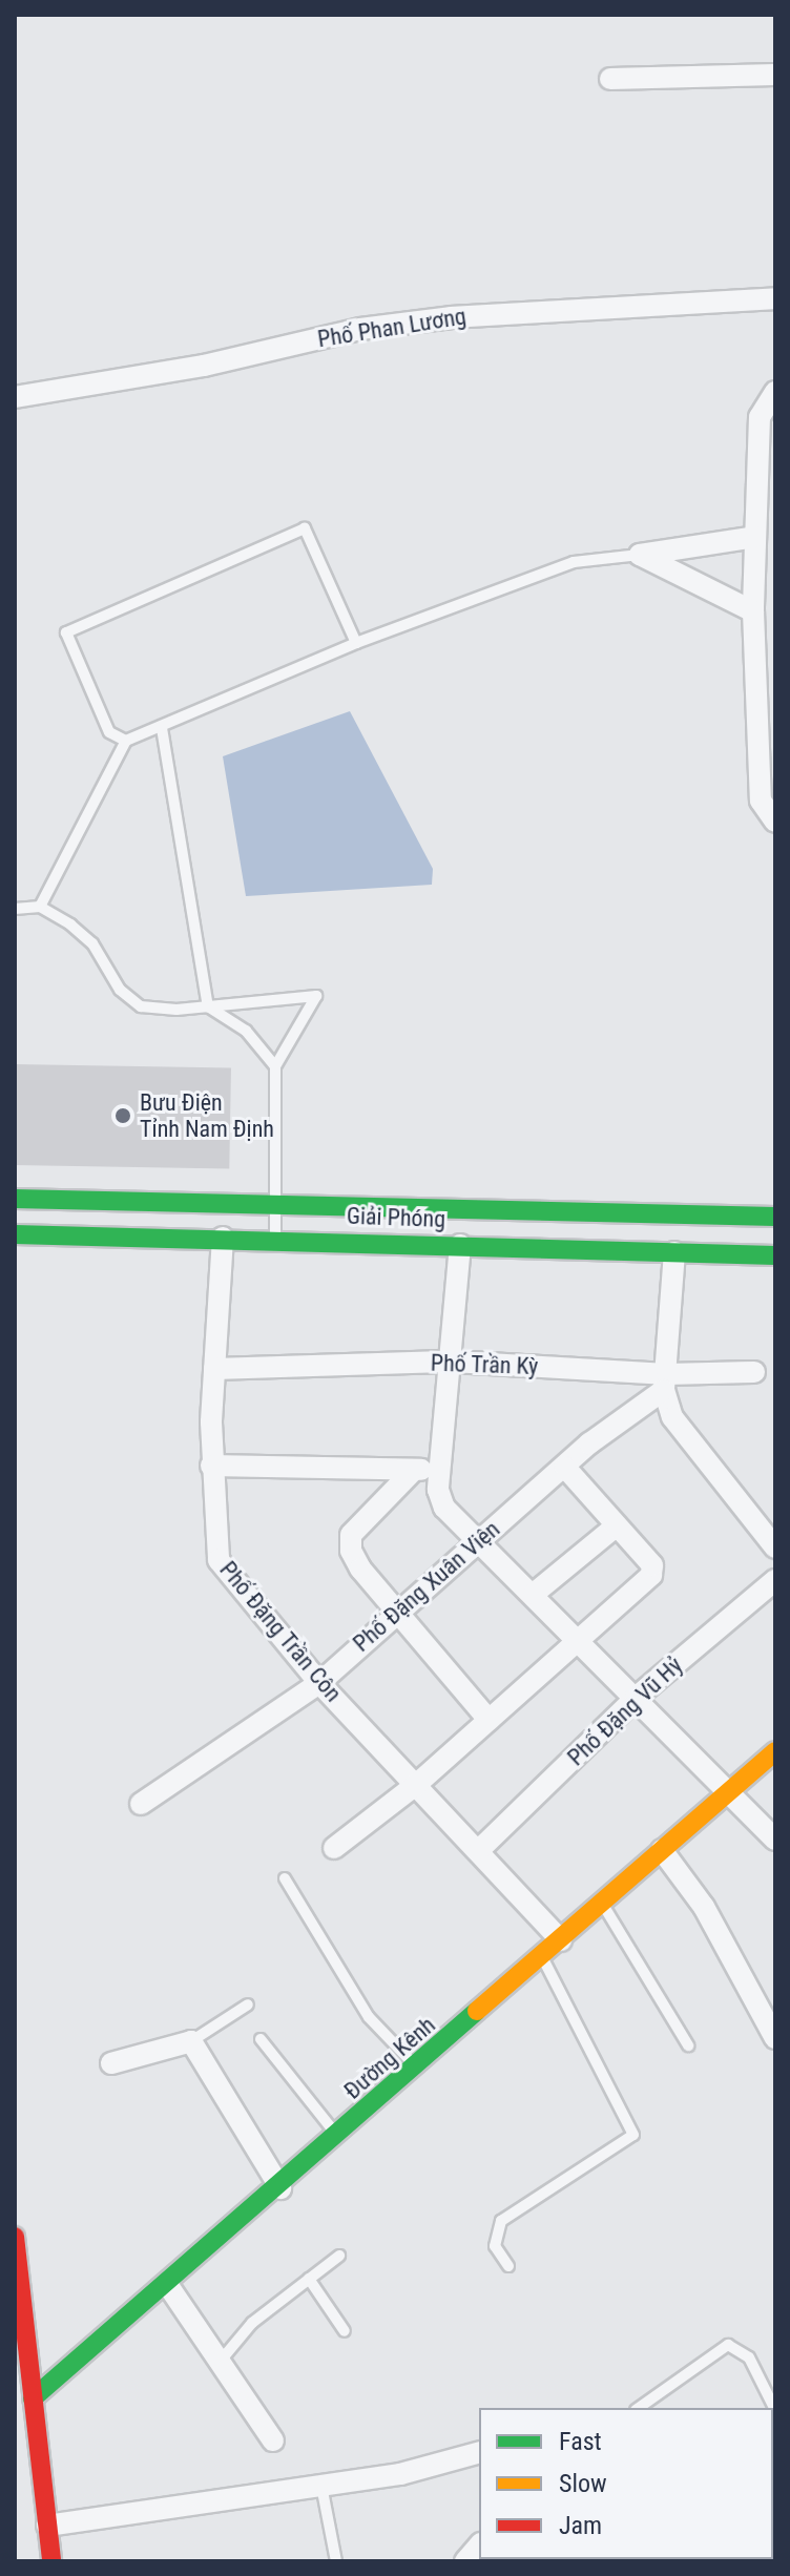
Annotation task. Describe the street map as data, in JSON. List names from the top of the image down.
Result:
{
  "streets": {
    "main road": ["Giải Phóng", "Đường Kênh"],
    "street": [
      "Phố Phan Lương",
      "Phố Trần Kỳ",
      "Phố Đặng Xuân Viện",
      "Phố Đặng Trần Côn",
      "Phố Đặng Vũ Hỷ"
    ]
  },
  "crossings": [
    ["Giải Phóng", "Phố Đặng Trần Côn"],
    ["Phố Trần Kỳ", "Phố Đặng Xuân Viện"],
    ["Phố Trần Kỳ", "Phố Đặng Trần Côn"],
    ["Phố Đặng Xuân Viện", "Phố Đặng Trần Côn"],
    ["Phố Đặng Trần Côn", "Phố Đặng Vũ Hỷ"],
    ["Phố Đặng Trần Côn", "Đường Kênh"]
  ],
  "places": ["Bưu Điện Tỉnh Nam Định"],
  "legend": ["Fast", "Slow", "Jam"]
}
